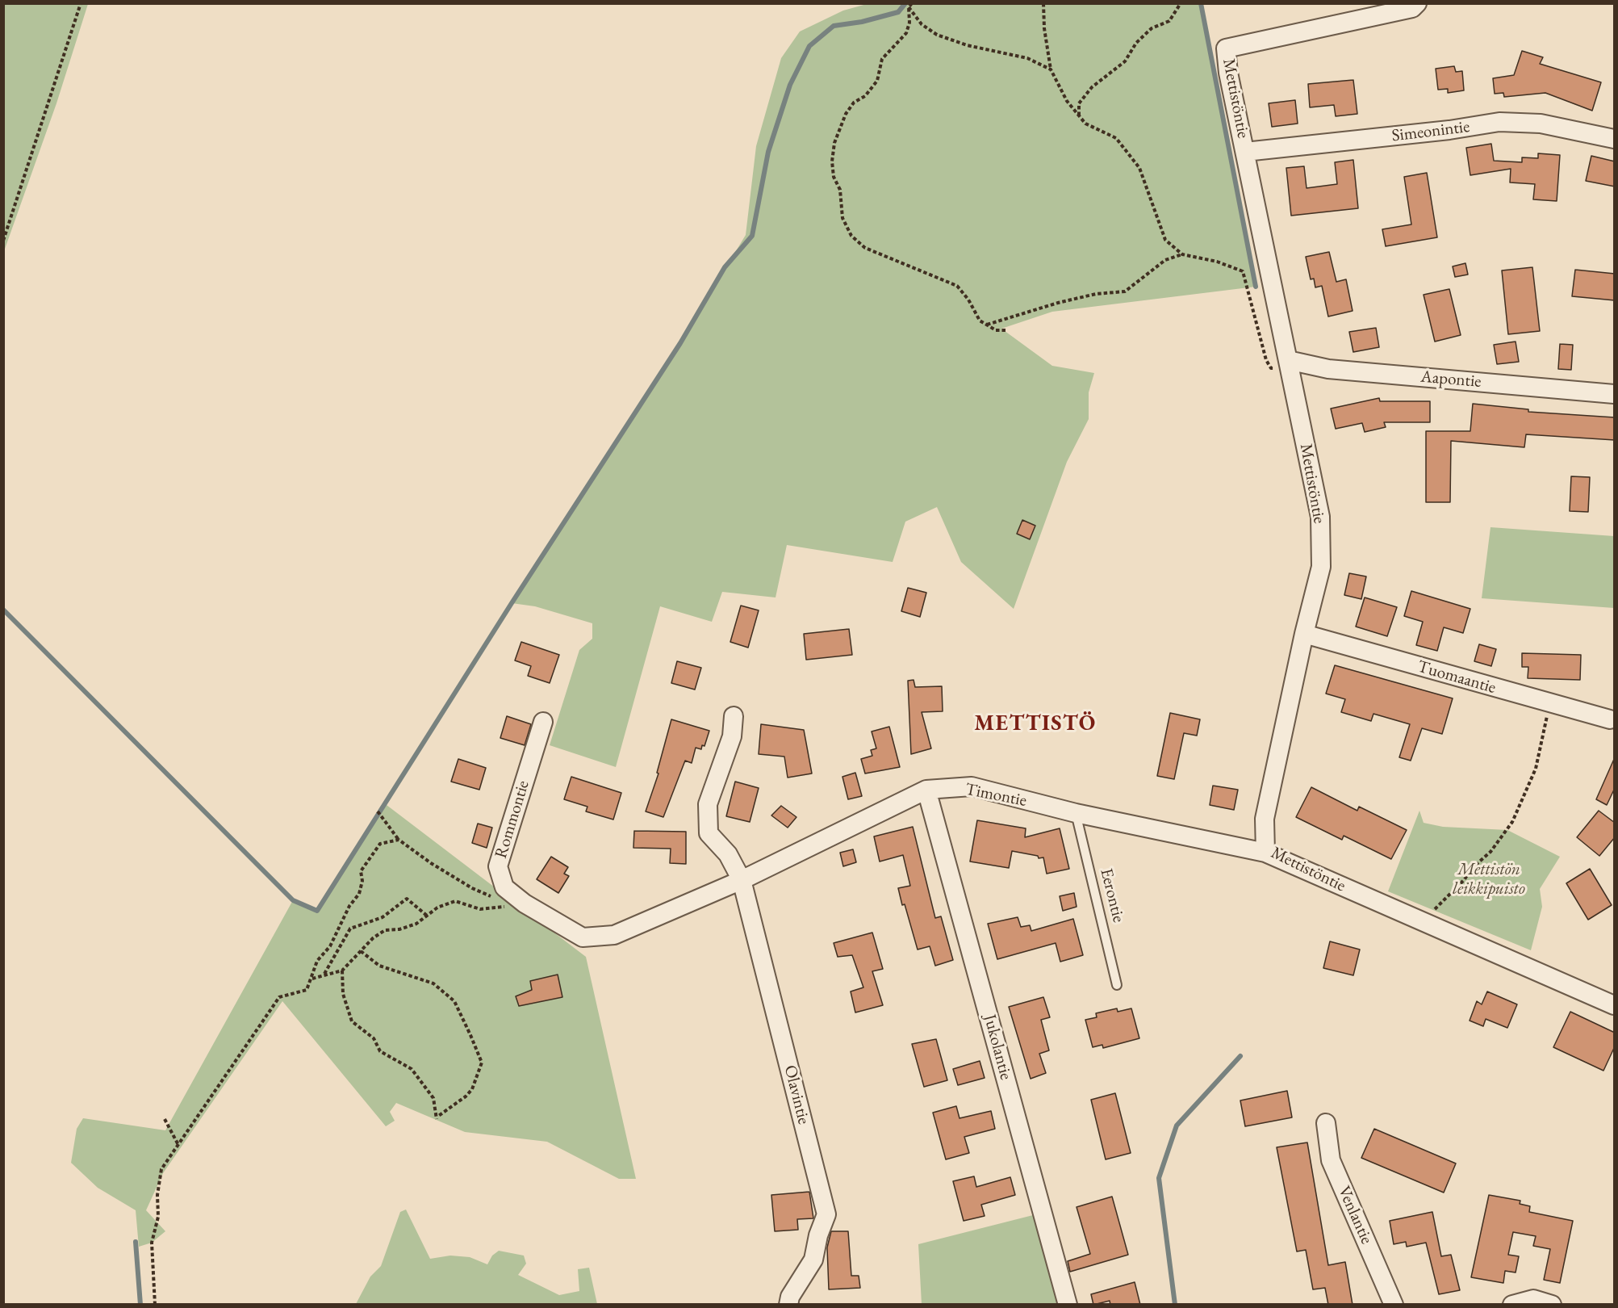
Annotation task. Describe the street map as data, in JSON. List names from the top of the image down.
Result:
{
  "streets": {
    "street": [
      "Mettistöntie",
      "Simeonintie",
      "Aapontie",
      "Tuomaantie",
      "Timontie",
      "Rommontie",
      "Jukolantie",
      "Olavintie",
      "Venlantie"
    ],
    "lane": ["Eerontie"]
  },
  "crossings": [
    ["Mettistöntie", "Simeonintie"],
    ["Mettistöntie", "Aapontie"],
    ["Mettistöntie", "Tuomaantie"],
    ["Mettistöntie", "Timontie"],
    ["Timontie", "Rommontie"],
    ["Timontie", "Eerontie"],
    ["Timontie", "Jukolantie"],
    ["Timontie", "Olavintie"],
    ["Rommontie", "Olavintie"]
  ],
  "districts": ["METTISTÖ"],
  "parks": ["Mettistön leikkipuisto"]
}
